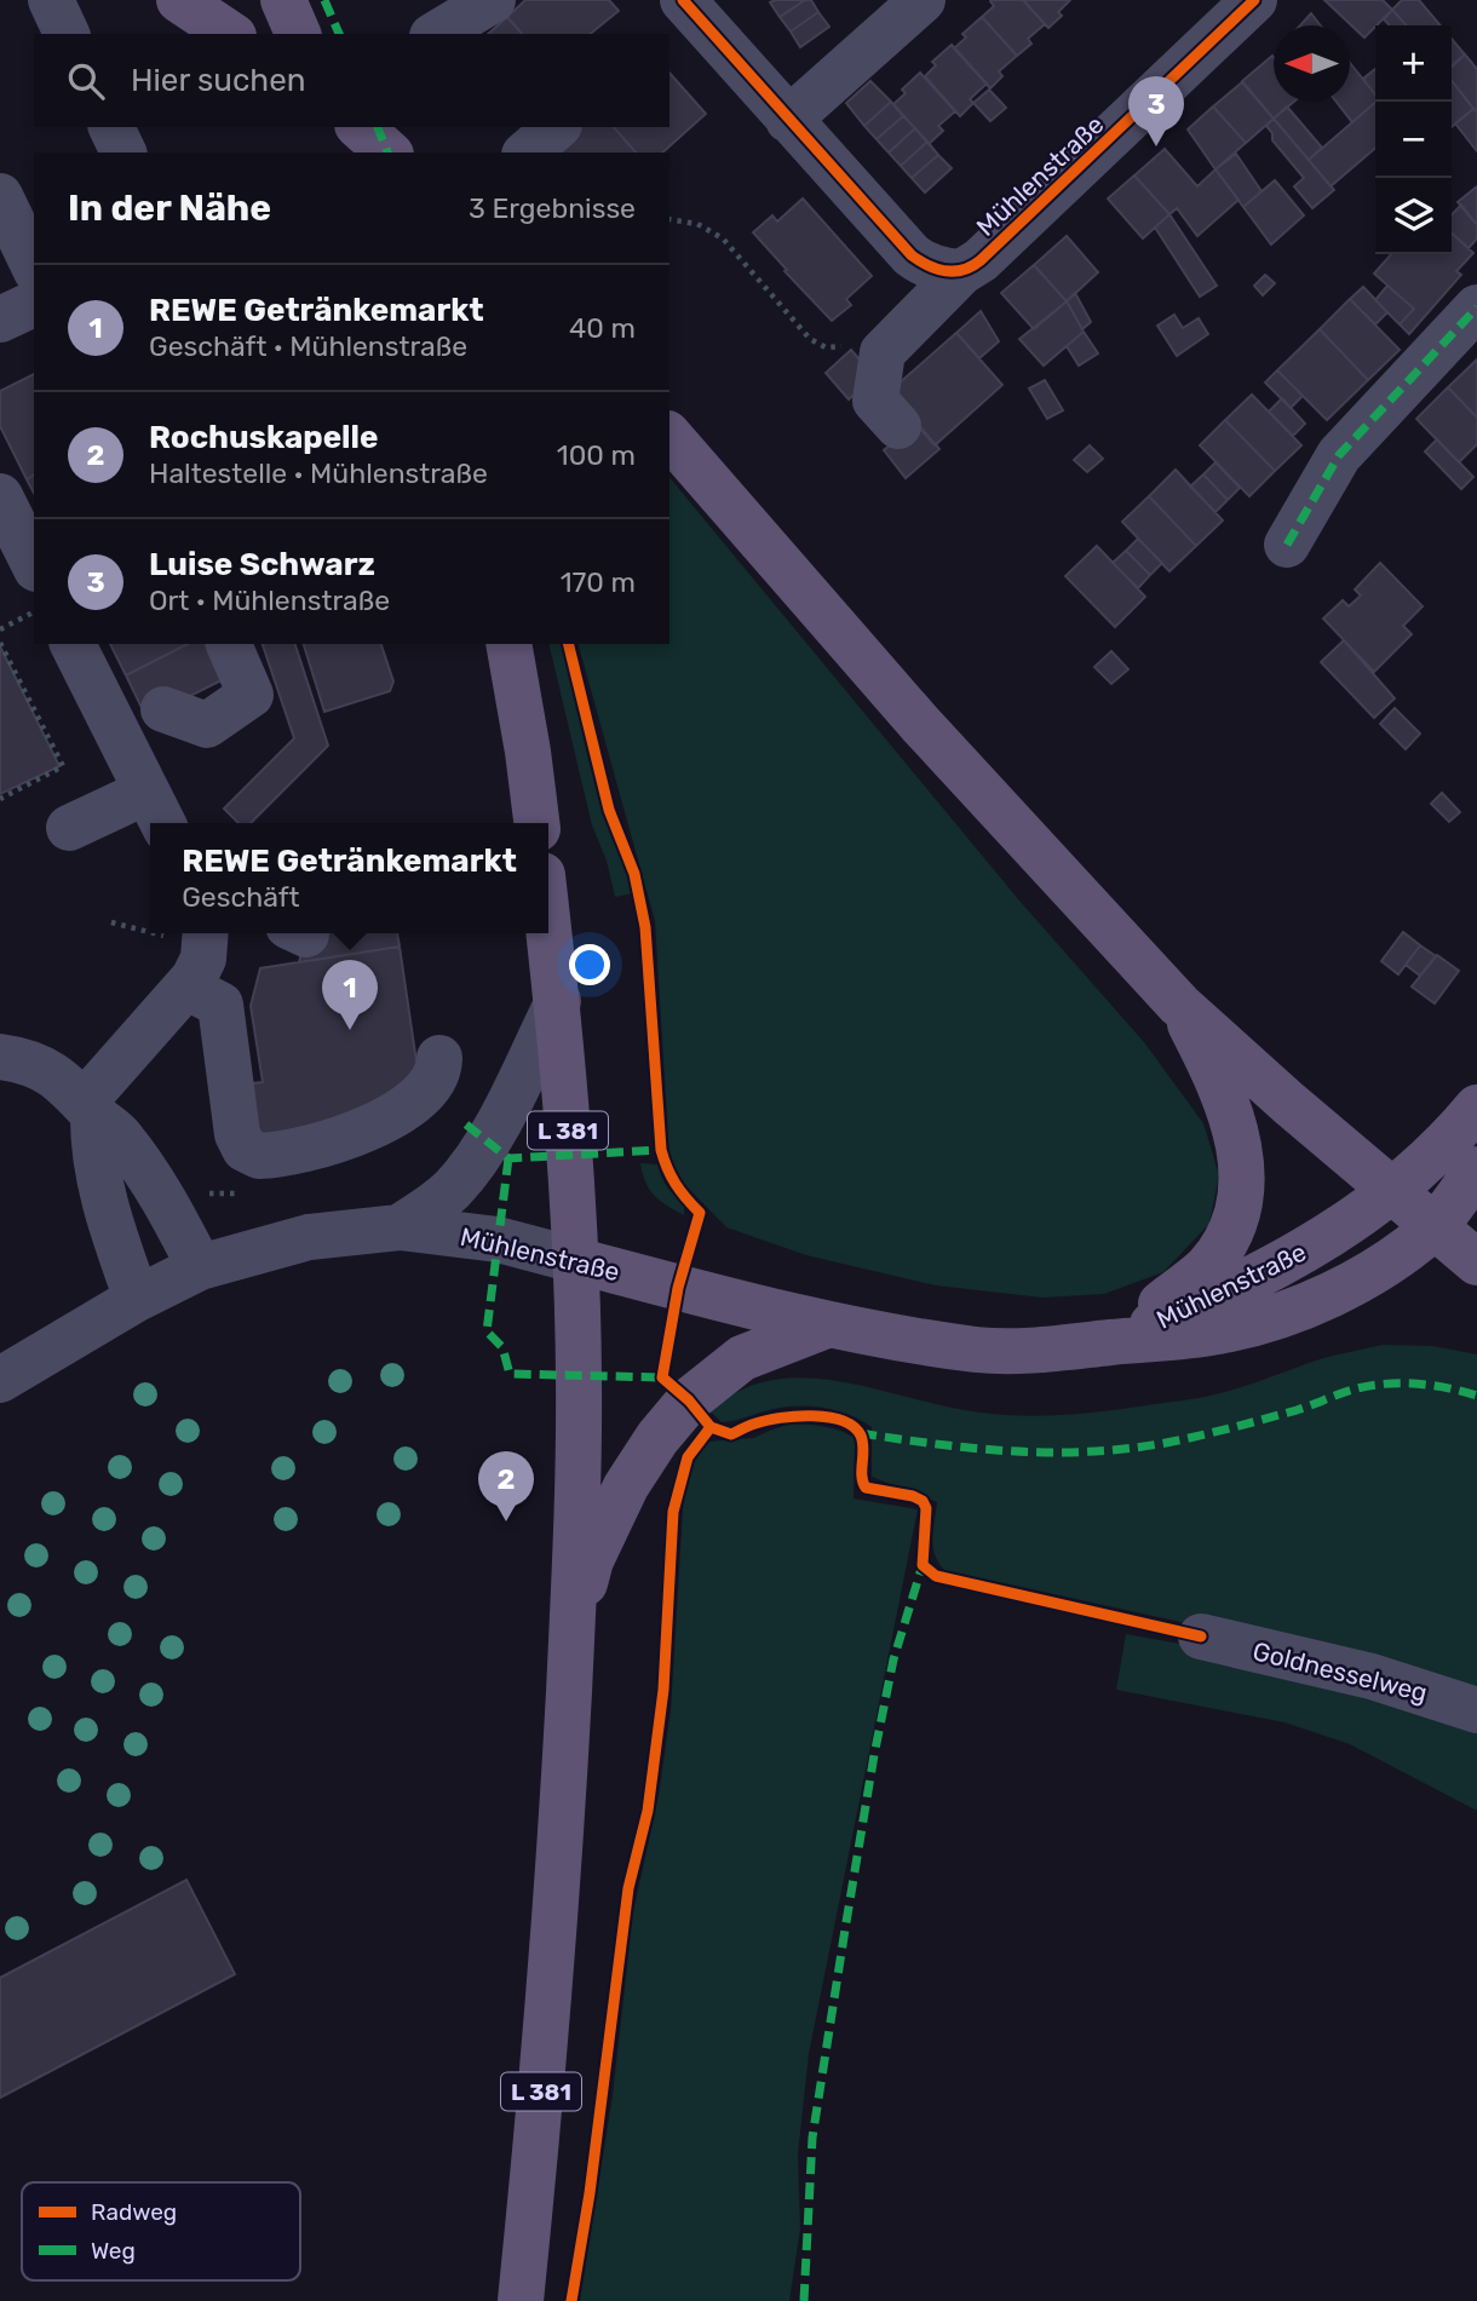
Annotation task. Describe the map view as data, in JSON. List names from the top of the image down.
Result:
{
  "streets": {
    "main road": ["Mühlenstraße", "L 381"],
    "street": ["Goldnesselweg"]
  },
  "crossings": [
    ["Mühlenstraße", "L 381"]
  ],
  "legend": ["Radweg", "Weg"],
  "north": "left",
  "page": {
    "map_buttons": ["+", "−"],
    "search": "Hier suchen",
    "pins": ["3", "1", "2"],
    "heading": ["In der Nähe", "3 Ergebnisse"],
    "list": [
      {
        "mark": "1",
        "name": "REWE Getränkemarkt",
        "note": "Geschäft · Mühlenstraße",
        "value": "40 m"
      },
      {
        "mark": "2",
        "name": "Rochuskapelle",
        "note": "Haltestelle · Mühlenstraße",
        "value": "100 m"
      },
      {
        "mark": "3",
        "name": "Luise Schwarz",
        "note": "Ort · Mühlenstraße",
        "value": "170 m"
      }
    ],
    "popup": ["REWE Getränkemarkt", "Geschäft"]
  }
}
